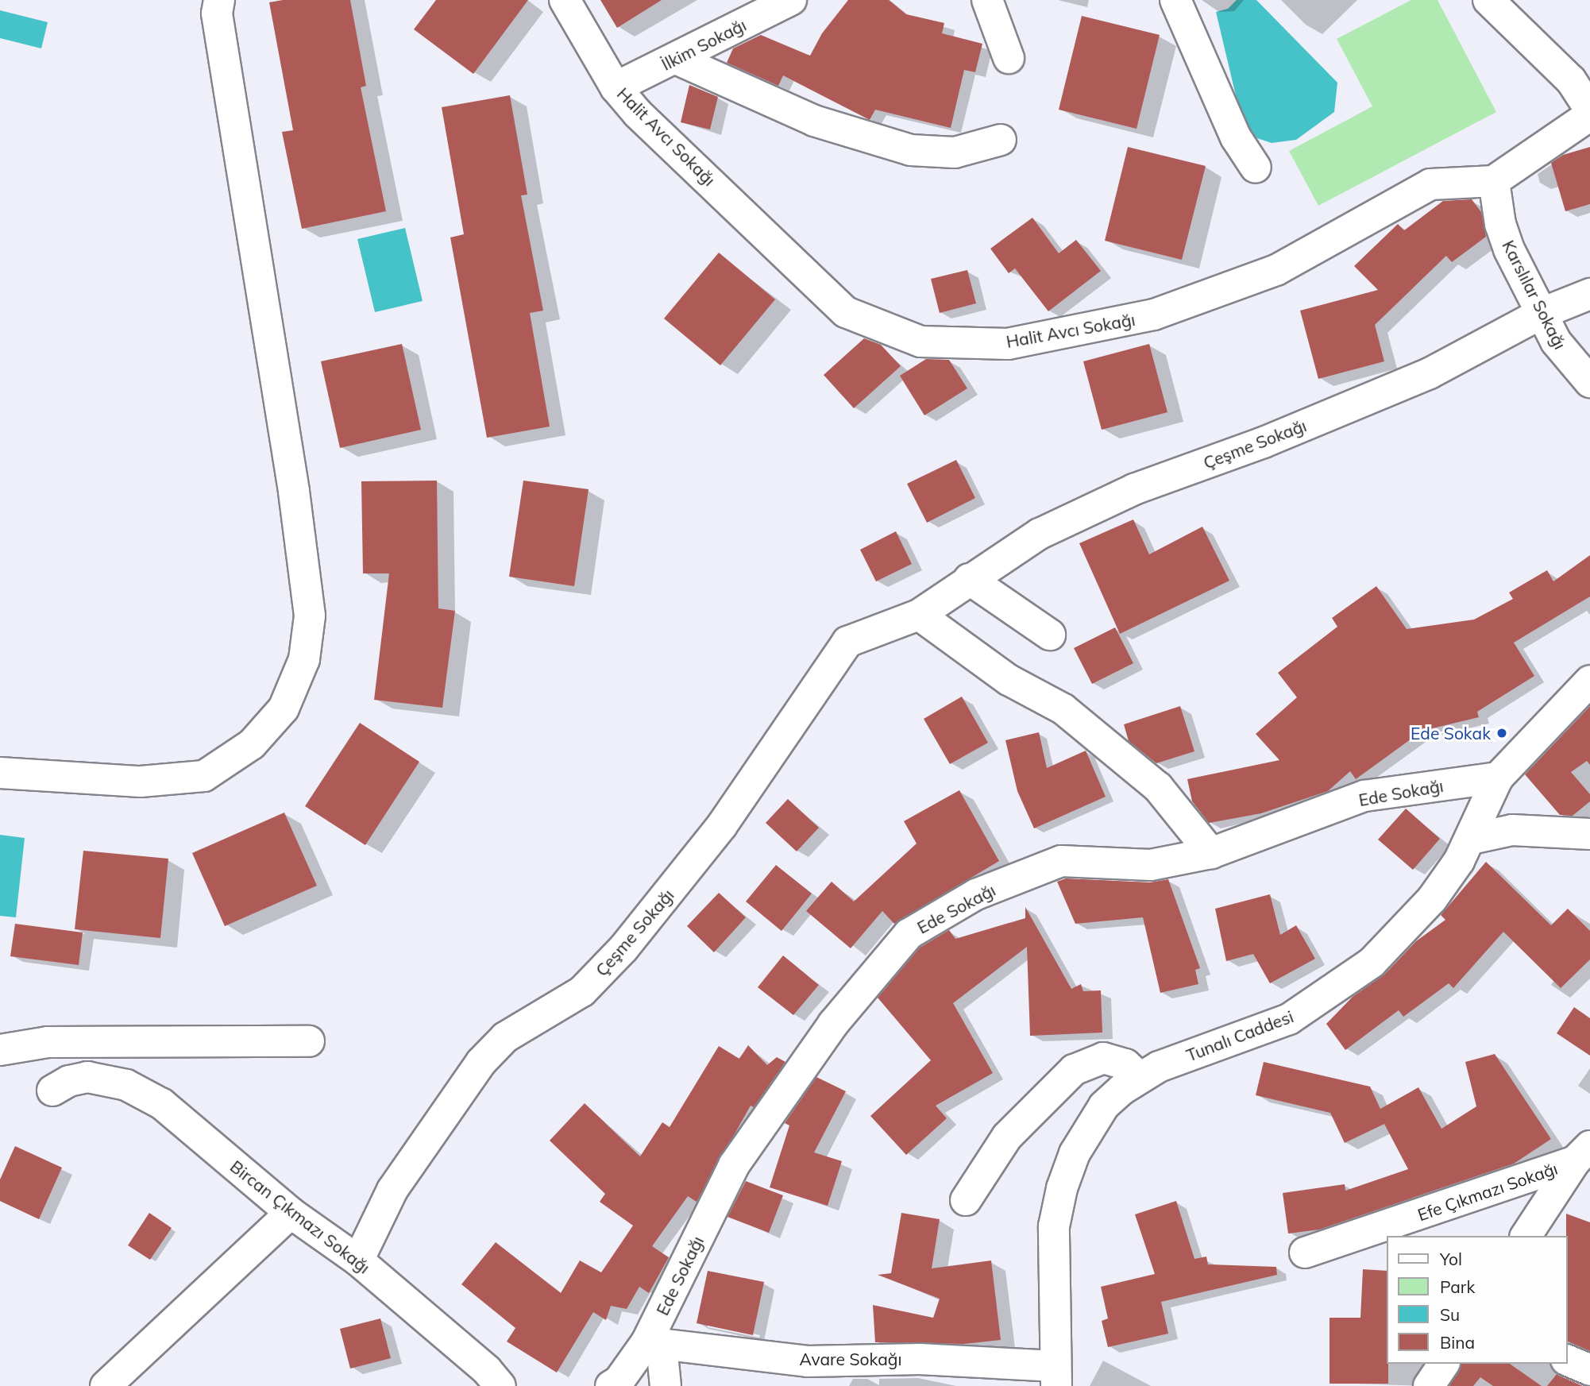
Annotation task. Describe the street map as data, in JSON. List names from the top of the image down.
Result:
{
  "streets": {
    "street": [
      "İlkim Sokağı",
      "Halit Avcı Sokağı",
      "Karslılar Sokağı",
      "Çeşme Sokağı",
      "Ede Sokağı",
      "Tunalı Caddesi",
      "Efe Çıkmazı Sokağı",
      "Bircan Çıkmazı Sokağı",
      "Avare Sokağı"
    ]
  },
  "crossings": [
    ["İlkim Sokağı", "Halit Avcı Sokağı"],
    ["Halit Avcı Sokağı", "Karslılar Sokağı"],
    ["Karslılar Sokağı", "Çeşme Sokağı"],
    ["Çeşme Sokağı", "Bircan Çıkmazı Sokağı"],
    ["Ede Sokağı", "Tunalı Caddesi"],
    ["Ede Sokağı", "Avare Sokağı"],
    ["Tunalı Caddesi", "Avare Sokağı"]
  ],
  "places": ["Ede Sokak"],
  "legend": [
    "Yol",
    "Park",
    "Su",
    "Bina"
  ]
}
